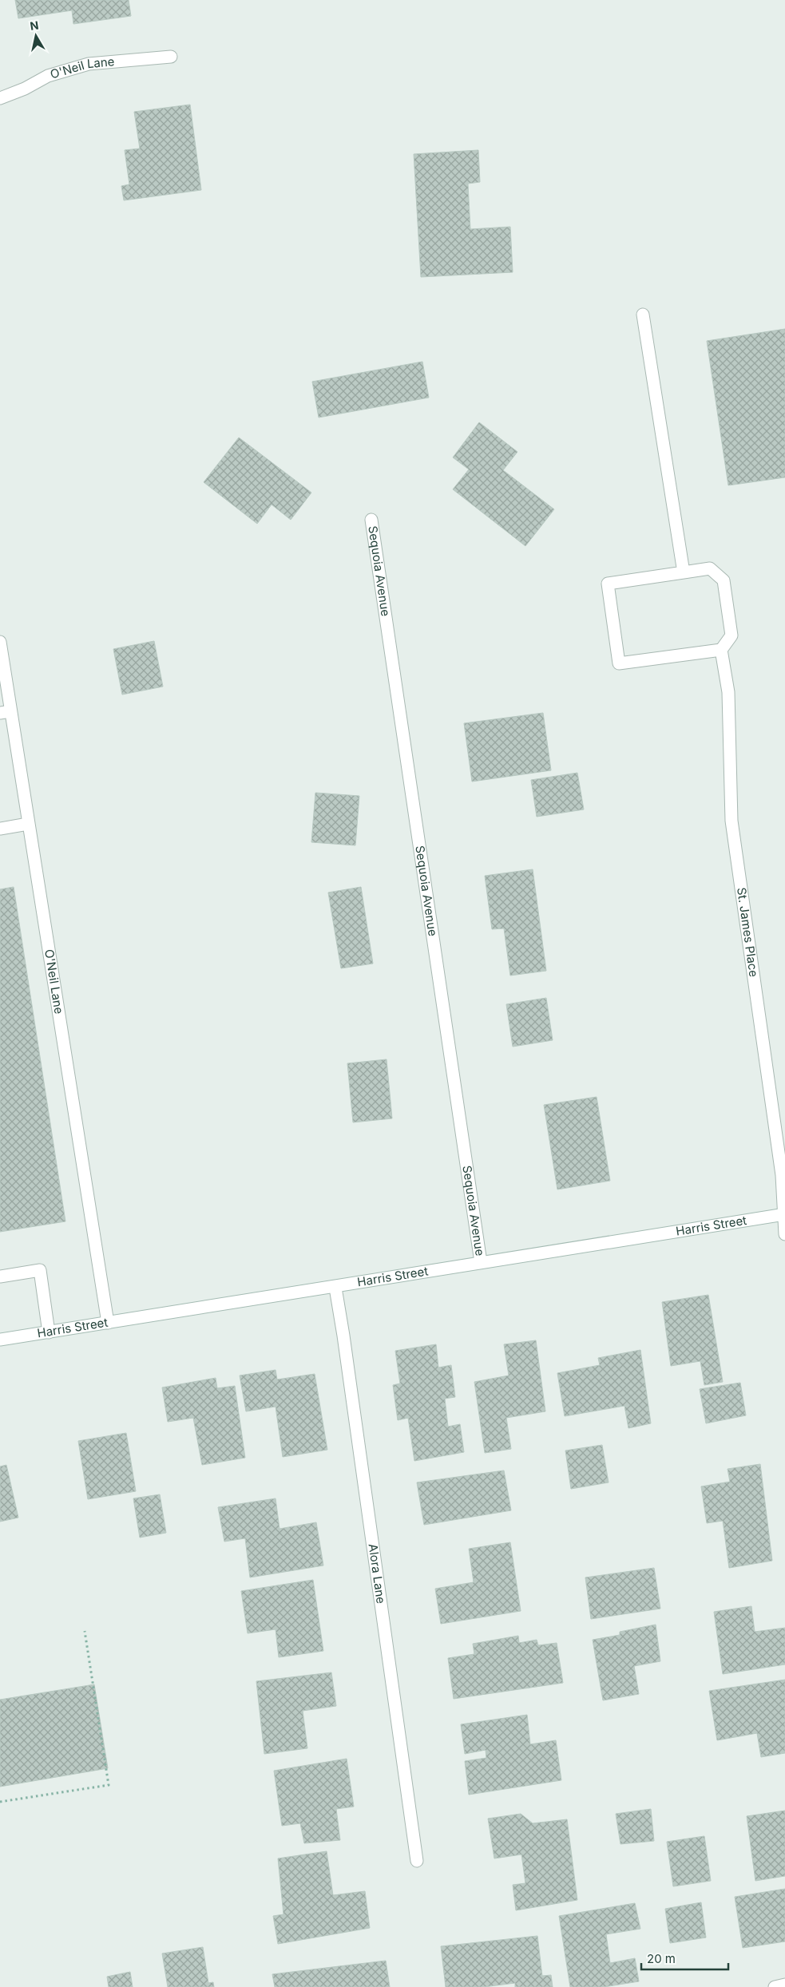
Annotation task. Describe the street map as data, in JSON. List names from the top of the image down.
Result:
{
  "streets": {
    "street": [
      "O'Neil Lane",
      "Sequoia Avenue",
      "St. James Place",
      "Harris Street",
      "Alora Lane"
    ]
  },
  "crossings": [
    ["O'Neil Lane", "Harris Street"],
    ["Sequoia Avenue", "Harris Street"],
    ["St. James Place", "Harris Street"],
    ["Harris Street", "Alora Lane"]
  ],
  "scale_bar": "20 m",
  "north": "top"
}
